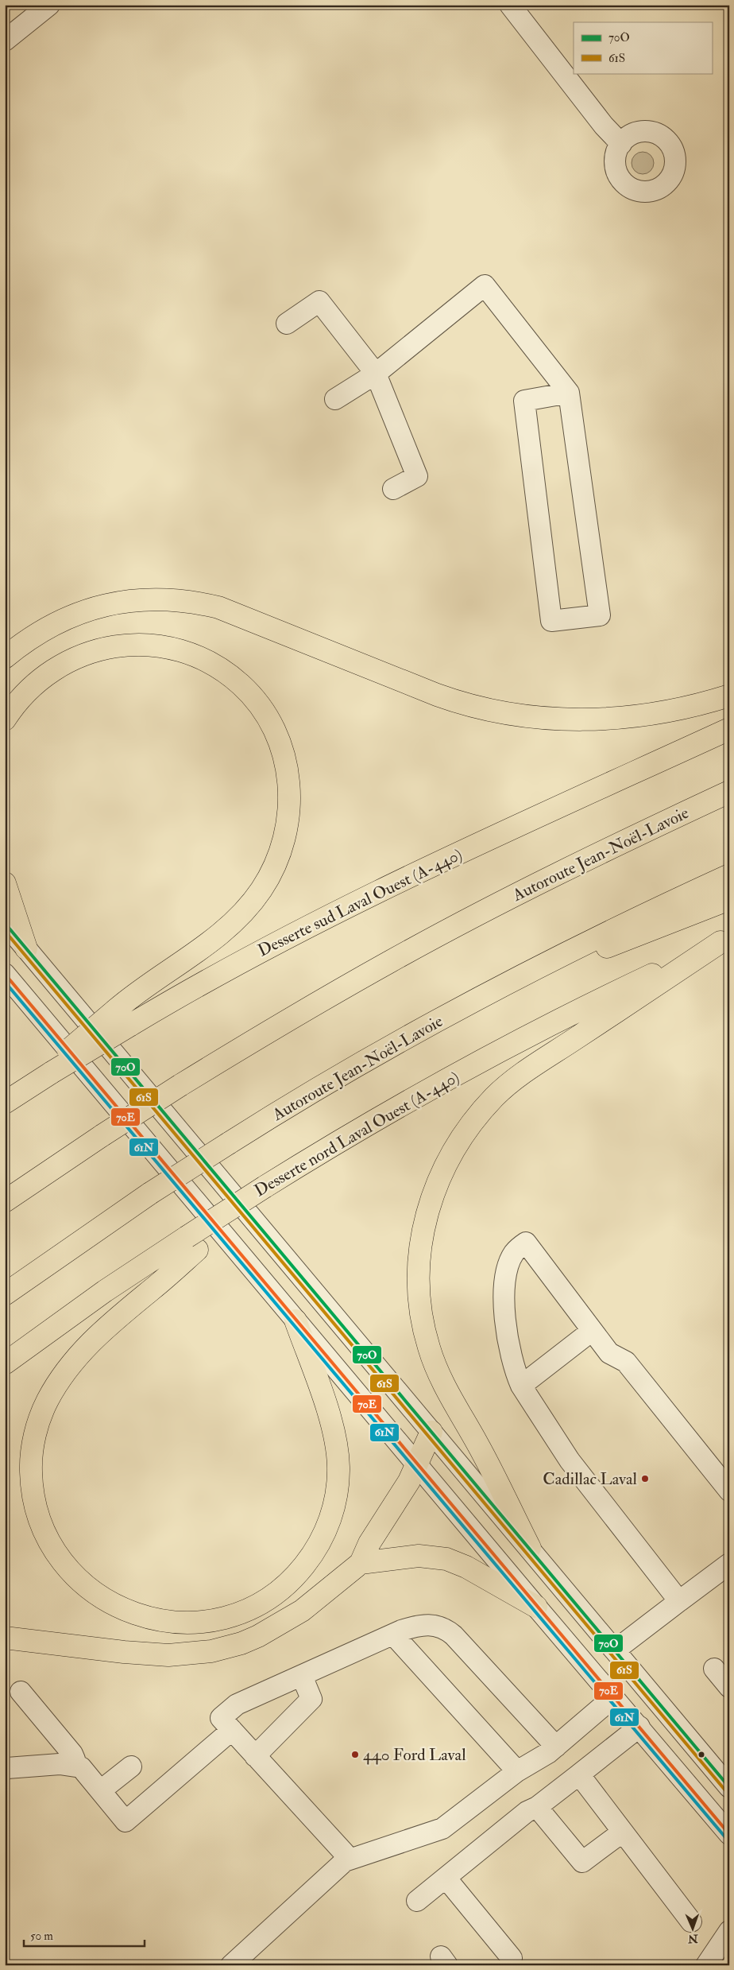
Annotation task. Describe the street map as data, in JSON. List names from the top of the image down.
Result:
{
  "streets": {
    "main road": ["Autoroute Jean-Noël-Lavoie", "Desserte sud Laval Ouest (A-440)", "Desserte nord Laval Ouest (A-440)"]
  },
  "places": ["Cadillac Laval", "440 Ford Laval"],
  "lines": [
    "transit line 70O",
    "transit line 61S",
    "transit line 70E",
    "transit line 61N"
  ],
  "legend": ["70O", "61S"],
  "scale_bar": "50 m",
  "north": "bottom"
}
